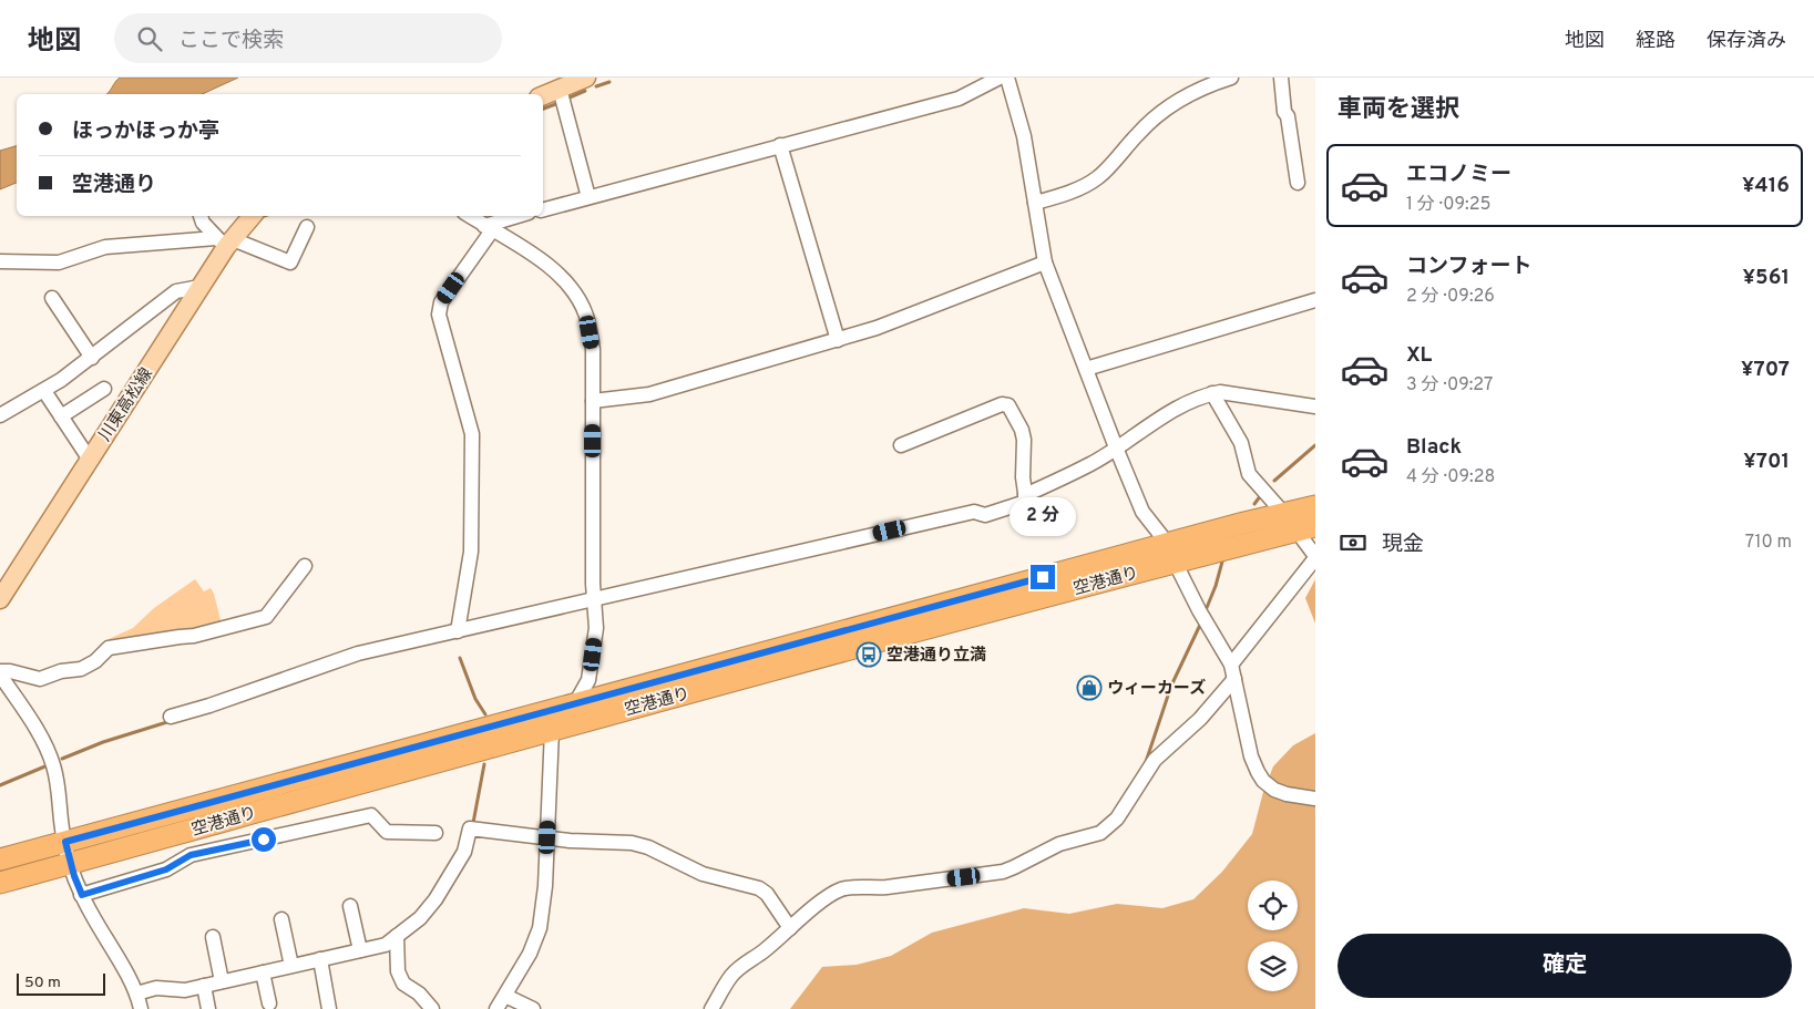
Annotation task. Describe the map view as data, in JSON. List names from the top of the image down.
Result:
{
  "streets": {
    "highway": ["空港通り"],
    "main road": ["川東高松線"]
  },
  "places": {
    "bus stop": ["空港通り立満"],
    "shop": ["ウィーカーズ"]
  },
  "scale_bar": "50 m",
  "page": {
    "header": "地図",
    "search": "ここで検索",
    "nav": ["地図", "経路", "保存済み"],
    "heading": "車両を選択",
    "banner": ["ほっかほっか亭", "空港通り"],
    "list": [
      {
        "name": "エコノミー",
        "note": "1 分 · 09:25",
        "value": "¥416"
      },
      {
        "name": "コンフォート",
        "note": "2 分 · 09:26",
        "value": "¥561"
      },
      {
        "name": "XL",
        "note": "3 分 · 09:27",
        "value": "¥707"
      },
      {
        "name": "Black",
        "note": "4 分 · 09:28",
        "value": "¥701"
      }
    ],
    "bubble": "2 分",
    "pay": ["現金", "710 m"],
    "buttons": "確定",
    "scale": "50 m"
  }
}
